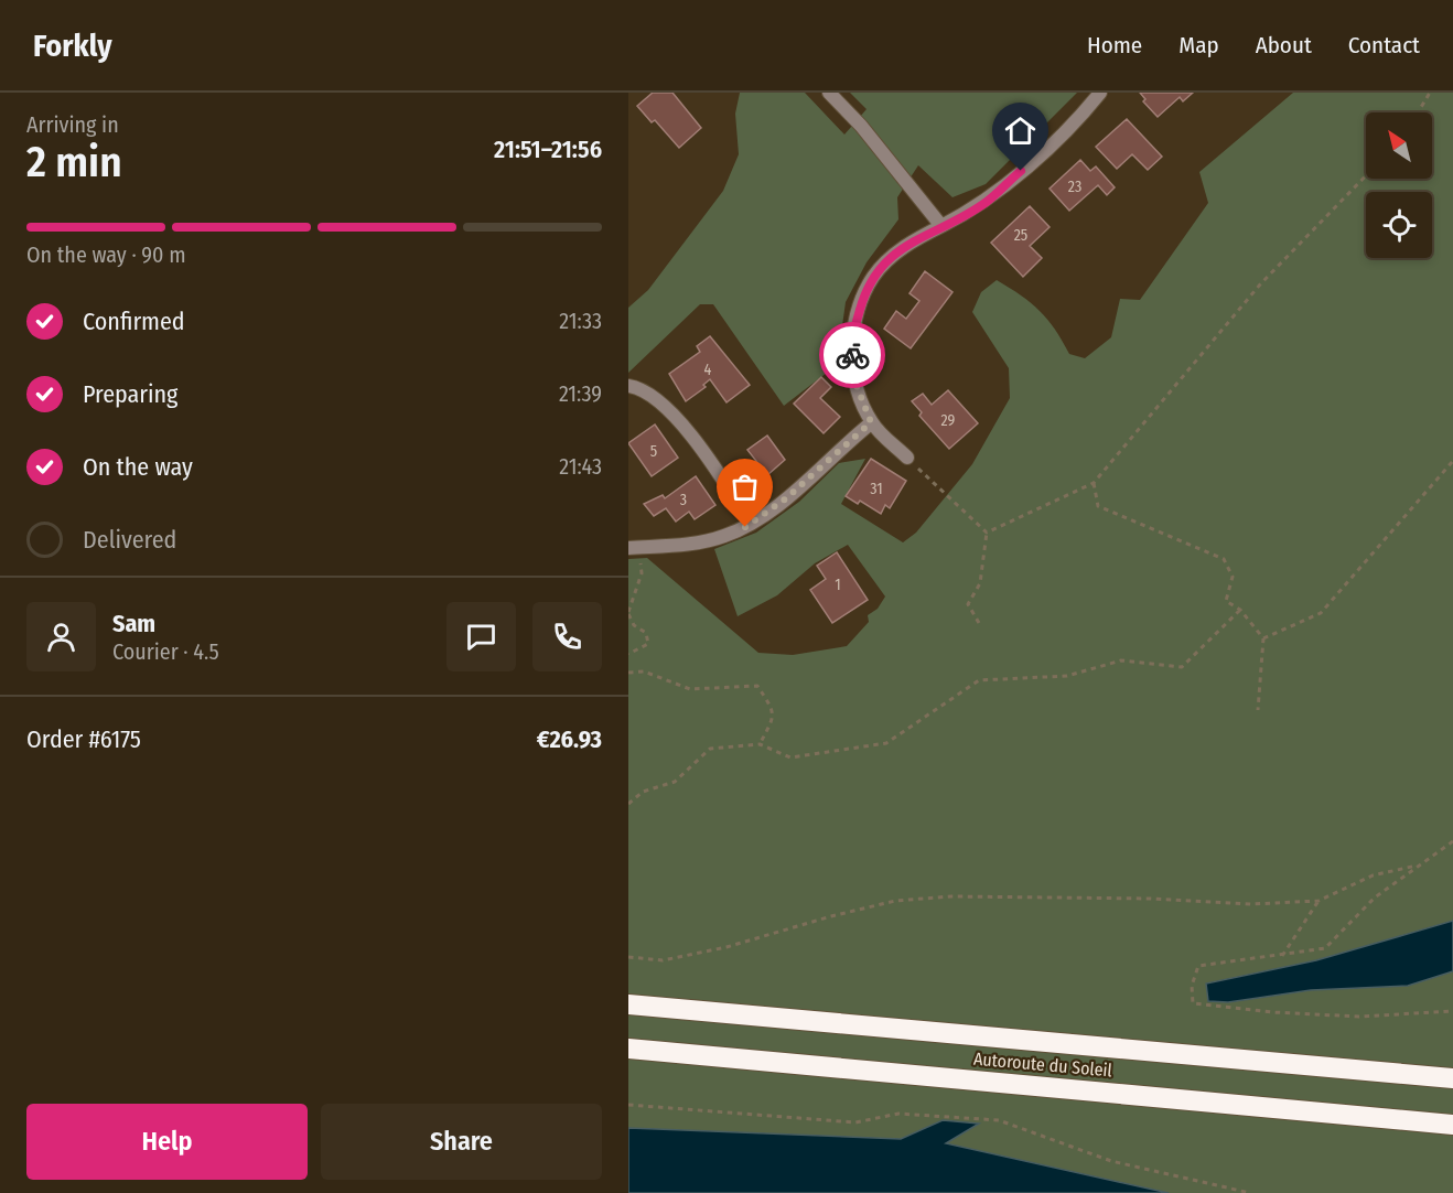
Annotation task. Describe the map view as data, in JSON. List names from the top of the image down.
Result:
{
  "streets": {
    "highway": ["Autoroute du Soleil"]
  },
  "house_numbers": [
    "23",
    "25",
    "4",
    "29",
    "5",
    "31",
    "3",
    "1"
  ],
  "north": "top left",
  "page": {
    "header": "Forkly",
    "nav": [
      "Home",
      "Map",
      "About",
      "Contact"
    ],
    "heading": ["2 min", "Arriving in", "21:51–21:56"],
    "panel": [
      "Sam",
      "Courier · 4.5",
      "Order #6175",
      "€26.93"
    ],
    "bar": "On the way · 90 m",
    "list": [
      ["Confirmed", "21:33"],
      ["Preparing", "21:39"],
      ["On the way", "21:43"],
      "Delivered"
    ],
    "buttons": ["Help", "Share"]
  }
}
